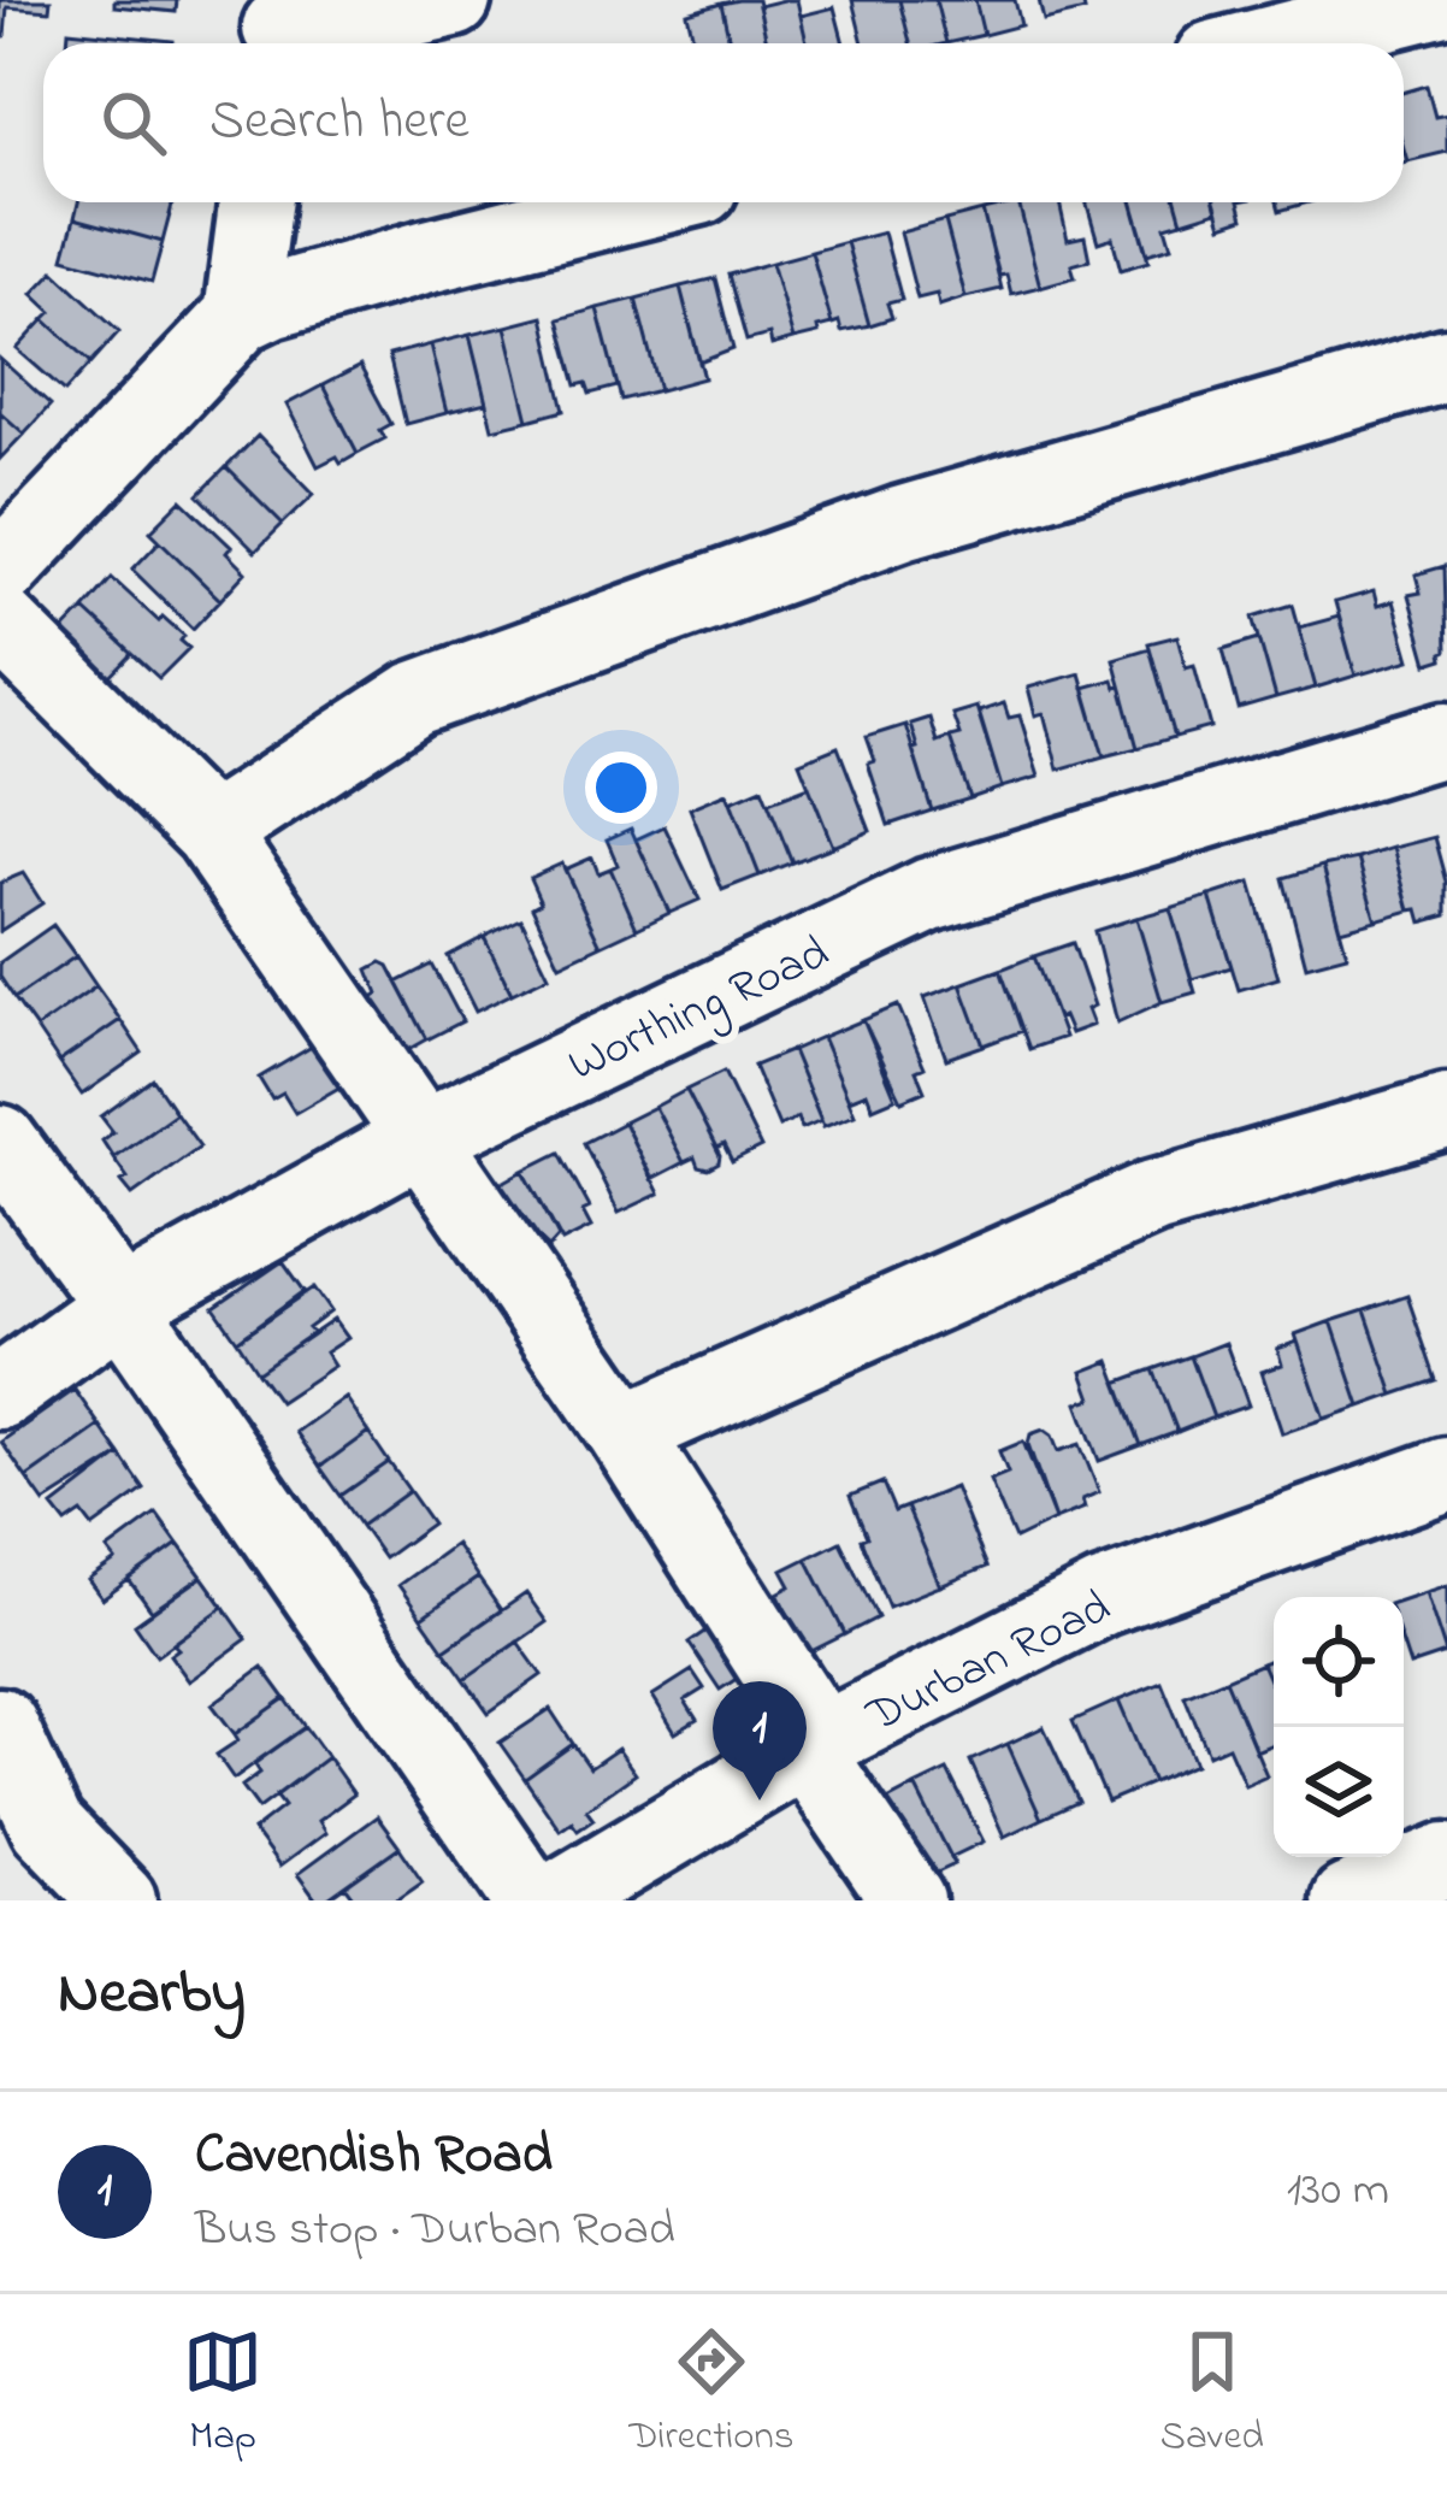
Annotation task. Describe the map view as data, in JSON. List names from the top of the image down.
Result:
{
  "streets": {
    "street": ["Worthing Road", "Durban Road"]
  },
  "page": {
    "search": "Search here",
    "pins": "1",
    "heading": "Nearby",
    "list": [
      {
        "mark": "1",
        "name": "Cavendish Road",
        "note": "Bus stop · Durban Road",
        "value": "130 m"
      }
    ],
    "nav": ["Map", "Directions", "Saved"]
  }
}
